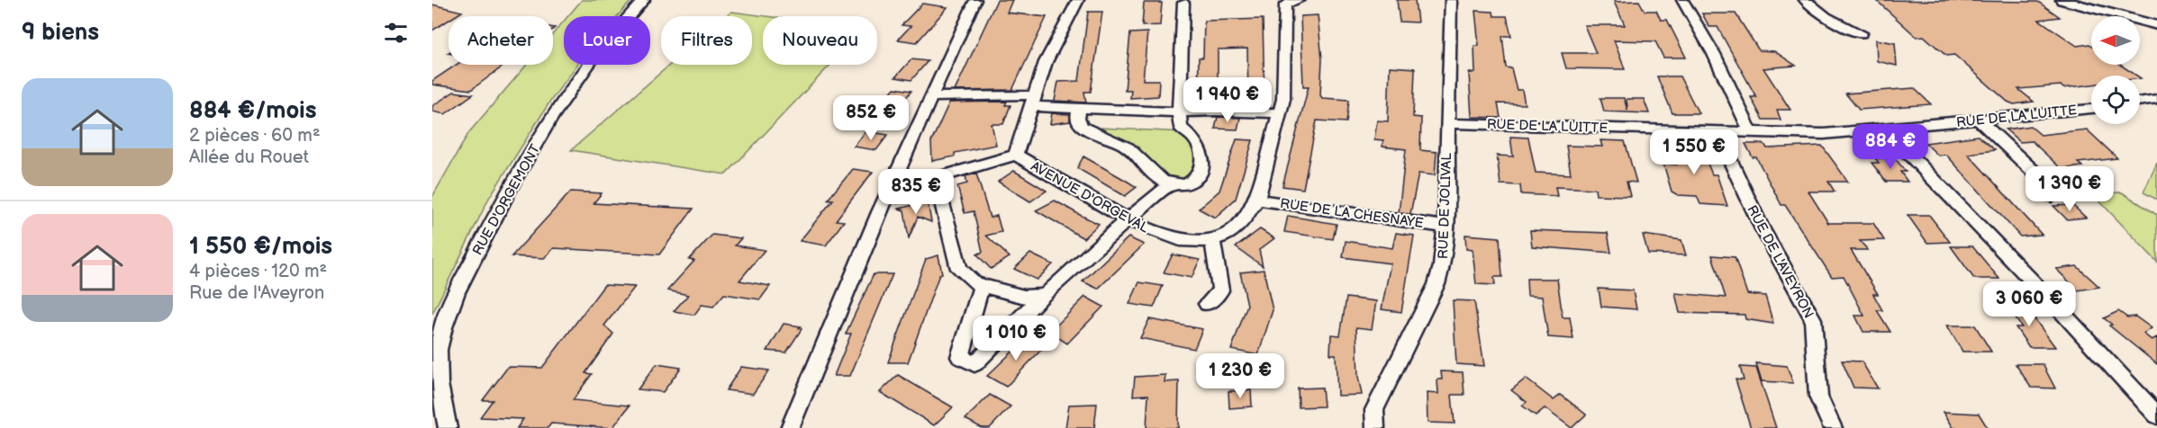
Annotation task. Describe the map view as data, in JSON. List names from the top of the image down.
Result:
{
  "streets": {
    "street": [
      "RUE DE LA LUITTE",
      "AVENUE D'ORGEVAL",
      "RUE D'ORGEMONT",
      "RUE DE JOLIVAL",
      "RUE DE LA CHESNAYE",
      "RUE DE L'AVEYRON"
    ]
  },
  "crossings": [
    ["RUE DE LA LUITTE", "RUE DE JOLIVAL"],
    ["RUE DE LA LUITTE", "RUE DE L'AVEYRON"],
    ["AVENUE D'ORGEVAL", "RUE DE LA CHESNAYE"],
    ["RUE DE JOLIVAL", "RUE DE LA CHESNAYE"]
  ],
  "north": "left",
  "page": {
    "heading": "9 biens",
    "chip": [
      "Acheter",
      "Louer",
      "Filtres",
      "Nouveau"
    ],
    "list": [
      {
        "name": "884 €/mois",
        "note": "2 pièces · 60 m² · Allée du Rouet"
      },
      {
        "name": "1 550 €/mois",
        "note": "4 pièces · 120 m² · Rue de l'Aveyron"
      }
    ],
    "price": [
      "1 940 €",
      "852 €",
      "884 €",
      "1 550 €",
      "1 390 €",
      "835 €",
      "3 060 €",
      "1 010 €",
      "1 230 €"
    ]
  }
}
